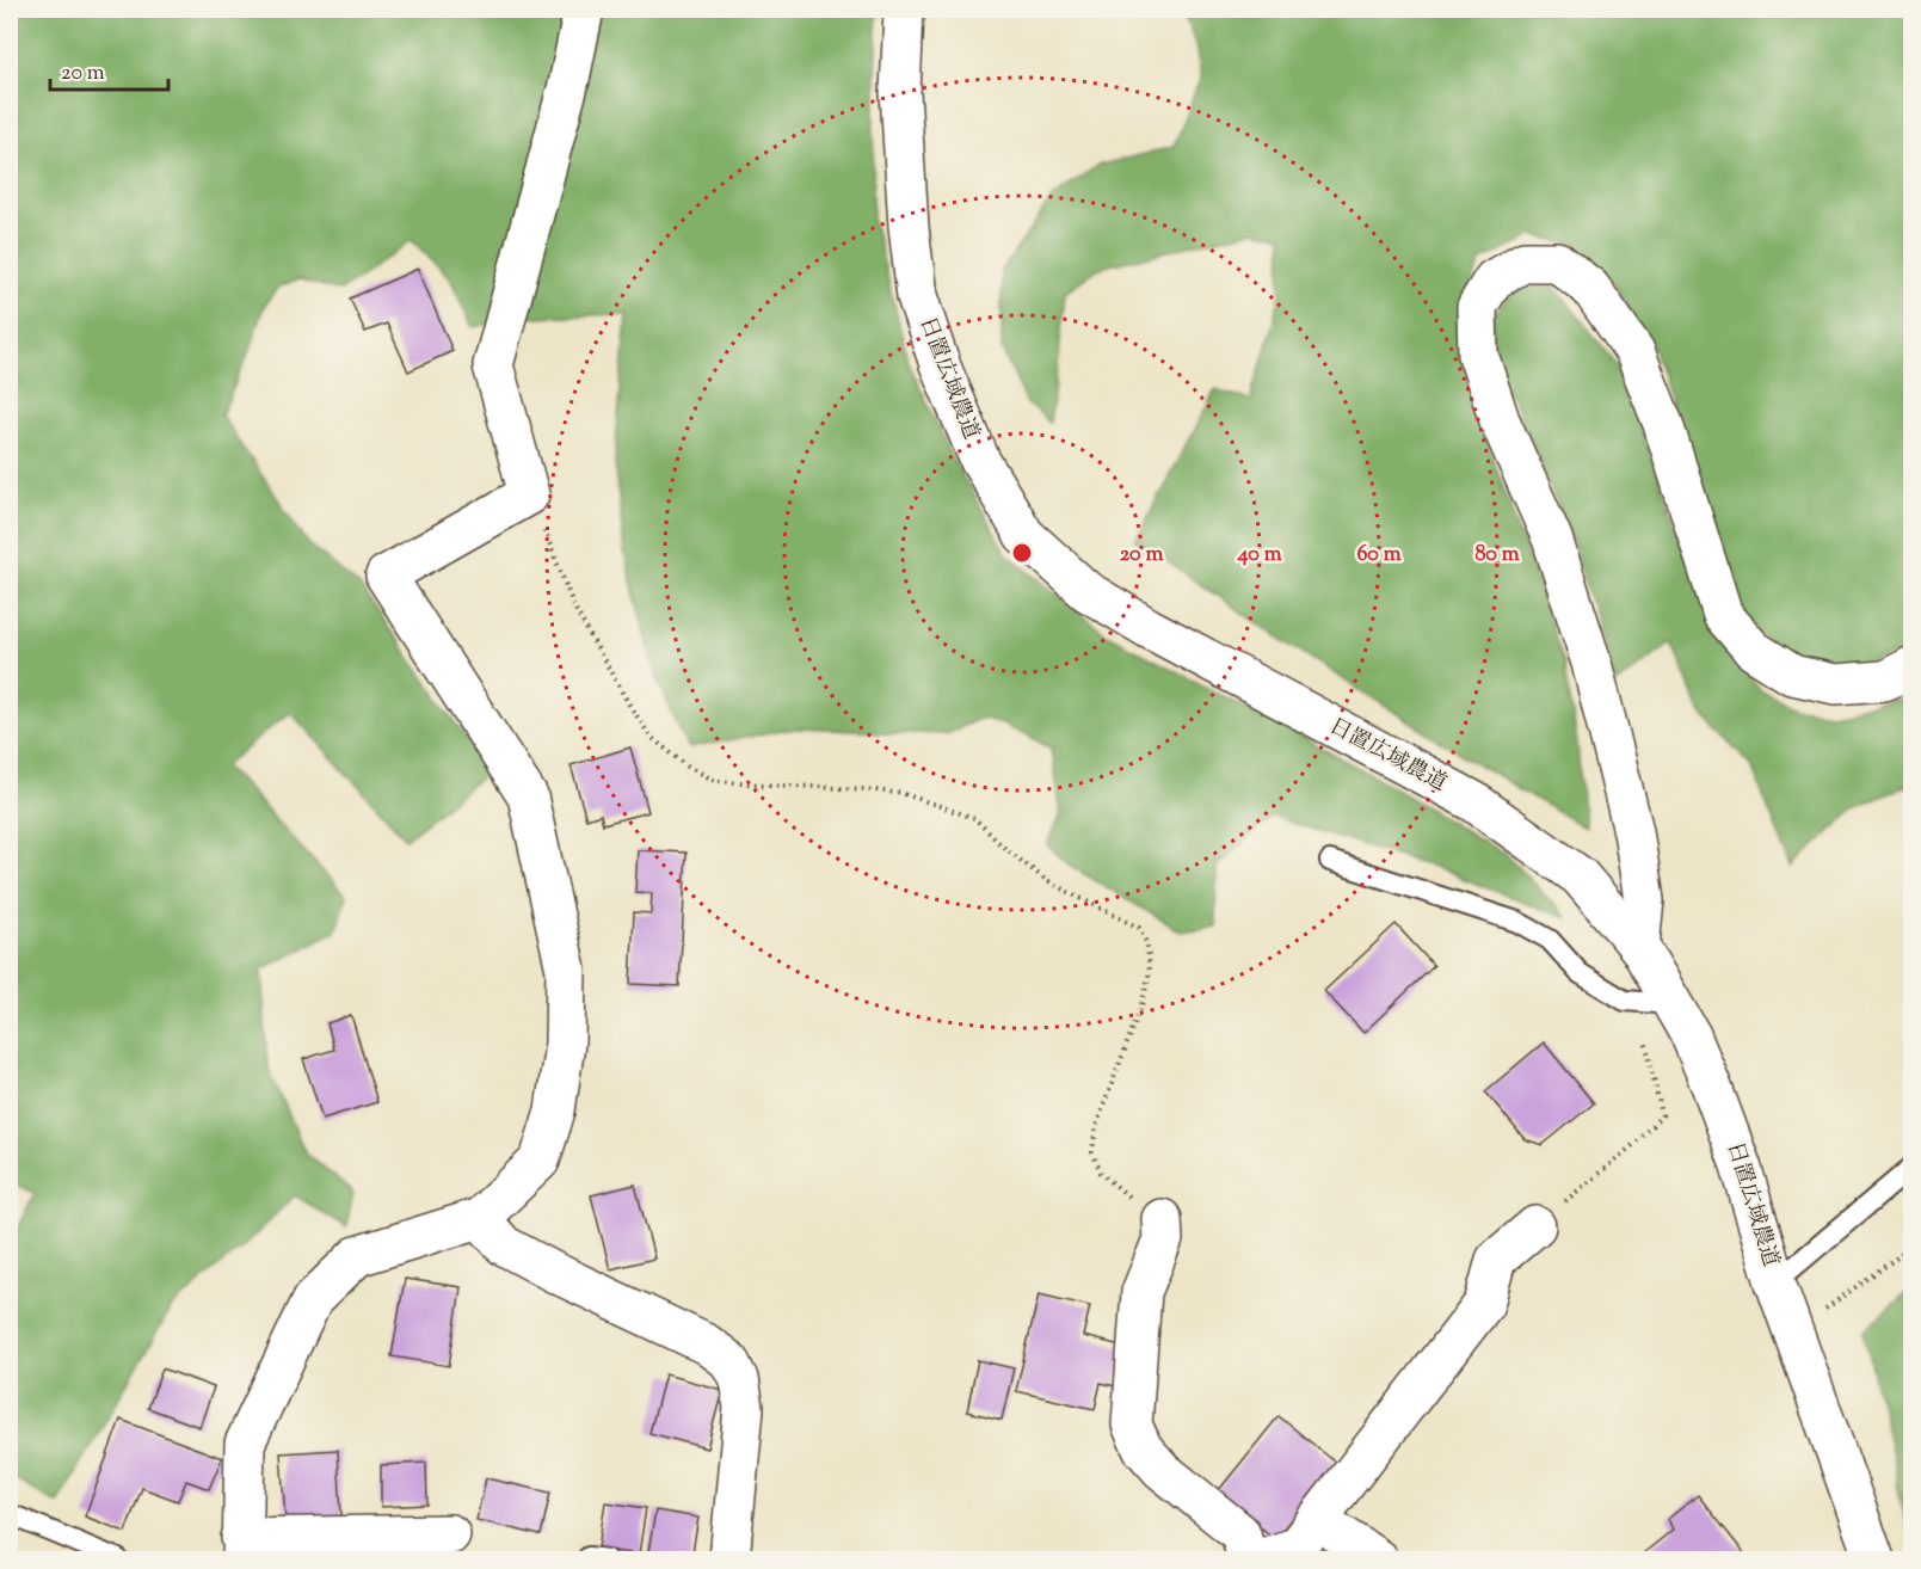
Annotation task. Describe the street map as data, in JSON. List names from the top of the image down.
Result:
{
  "streets": {
    "street": ["日置広域農道"]
  },
  "scale_bar": "20 m",
  "rings": [
    "20 m",
    "40 m",
    "60 m",
    "80 m"
  ]
}
